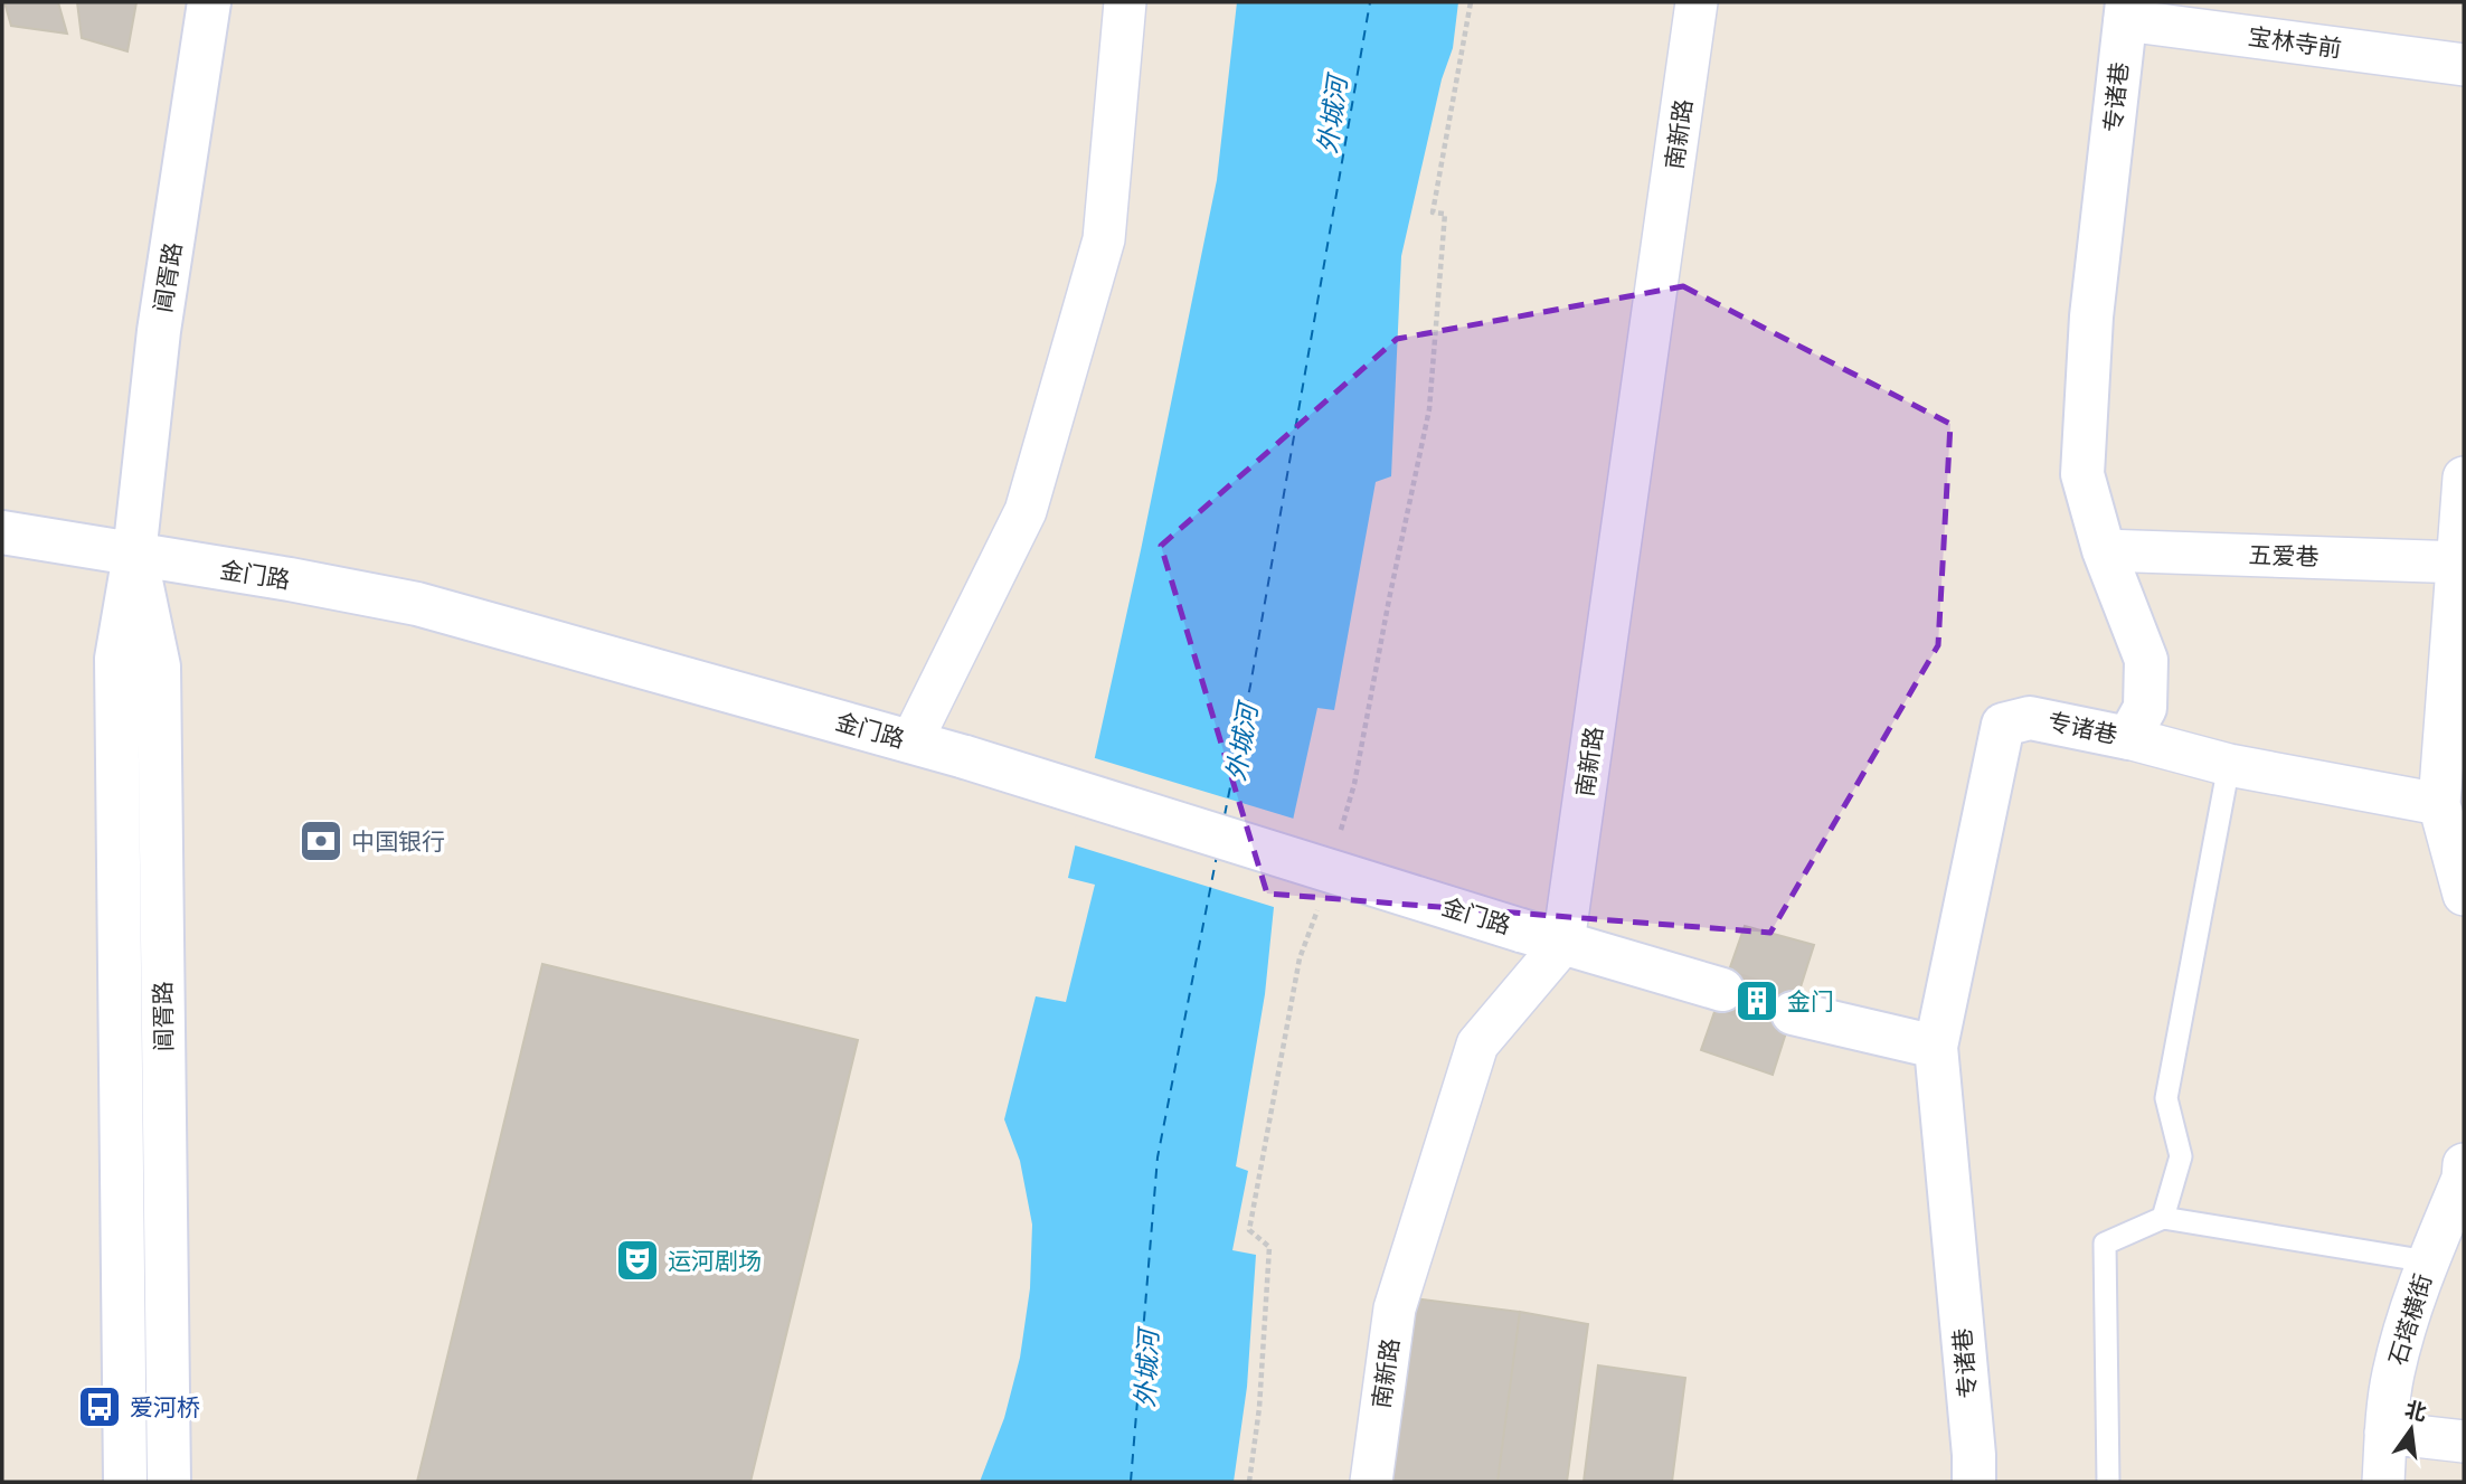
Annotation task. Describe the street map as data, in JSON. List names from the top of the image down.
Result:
{
  "streets": {
    "street": [
      "宝林寺前",
      "专诸巷",
      "南新路",
      "阊胥路",
      "五爱巷",
      "金门路",
      "石塔横街"
    ]
  },
  "crossings": [
    ["宝林寺前", "专诸巷"],
    ["专诸巷", "五爱巷"],
    ["南新路", "金门路"],
    ["阊胥路", "金门路"]
  ],
  "water": ["外城河"],
  "places": {
    "bank": ["中国银行"],
    "building": ["金门"],
    "theatre": ["运河剧场"],
    "bus stop": ["爱河桥"]
  },
  "north": "top"
}
